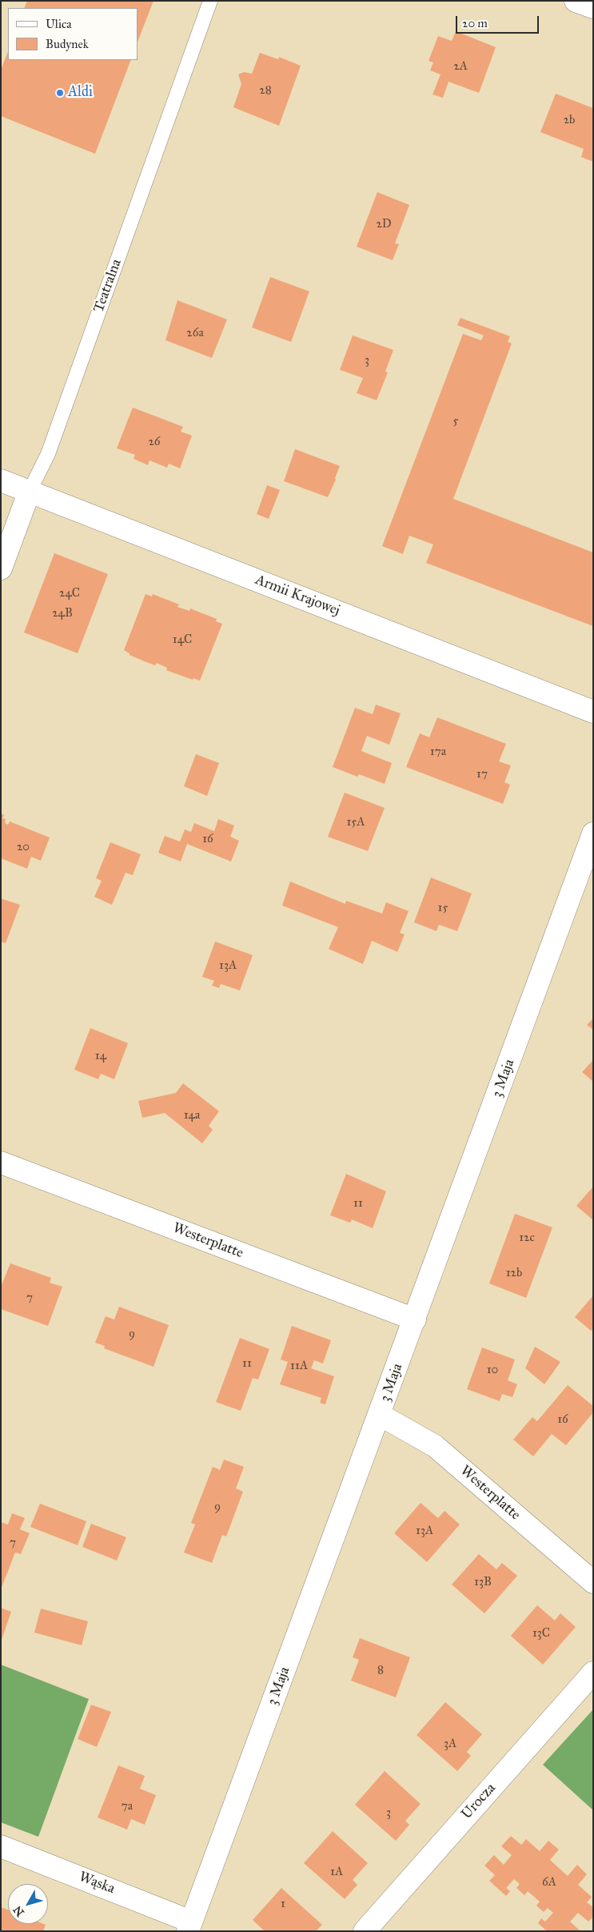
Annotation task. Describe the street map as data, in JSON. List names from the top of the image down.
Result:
{
  "streets": {
    "street": [
      "Teatralna",
      "Armii Krajowej",
      "3 Maja",
      "Westerplatte",
      "Urocza",
      "Wąska"
    ]
  },
  "crossings": [
    ["Teatralna", "Armii Krajowej"],
    ["3 Maja", "Westerplatte"],
    ["3 Maja", "Wąska"]
  ],
  "places": ["Aldi"],
  "house_numbers": [
    "2A",
    "28",
    "2b",
    "2D",
    "26a",
    "3",
    "5",
    "26",
    "24C",
    "24B",
    "14C",
    "17a",
    "17",
    "15A",
    "16",
    "20",
    "15",
    "13A",
    "14",
    "14a",
    "11",
    "12c",
    "12b",
    "7",
    "9",
    "11",
    "11A",
    "10",
    "16",
    "9",
    "13A",
    "7",
    "13B",
    "13C",
    "8",
    "3A",
    "7a",
    "3",
    "1A",
    "6A",
    "1"
  ],
  "legend": ["Ulica", "Budynek"],
  "scale_bar": "20 m",
  "north": "bottom left"
}
